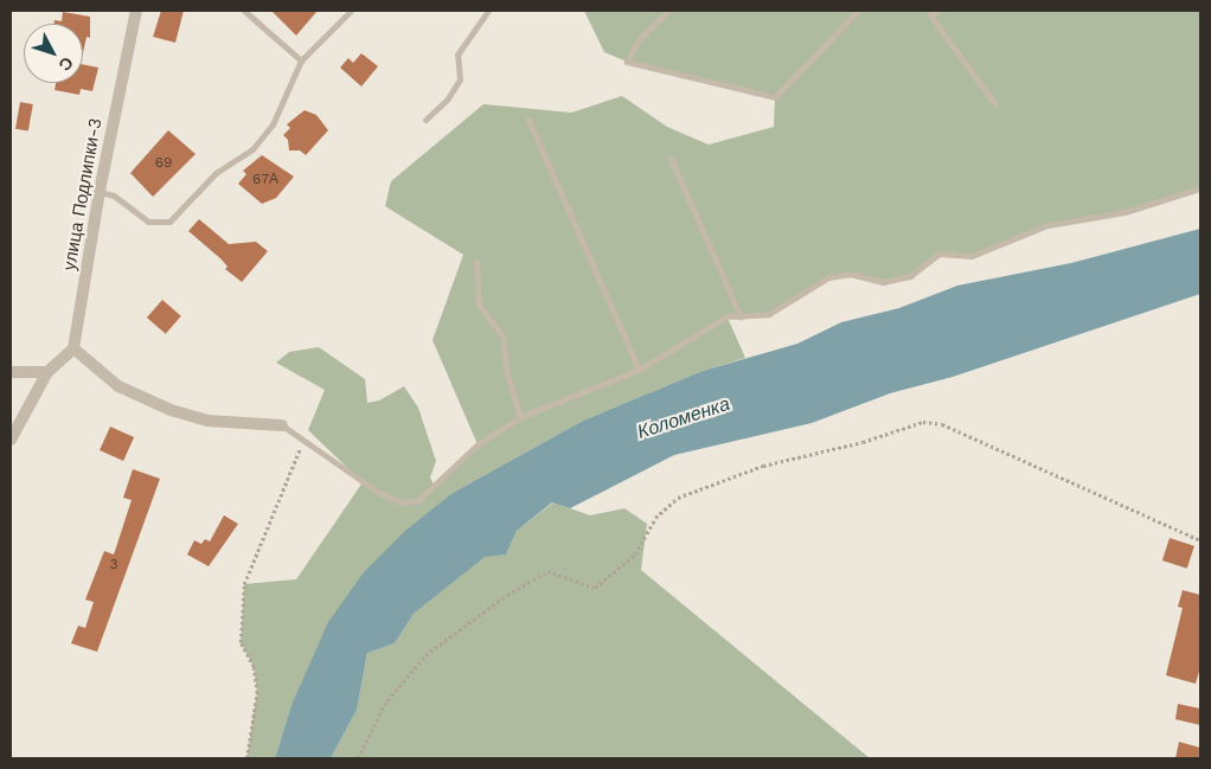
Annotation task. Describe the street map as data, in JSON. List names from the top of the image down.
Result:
{
  "streets": {
    "street": ["улица Подлипки-3"]
  },
  "water": ["Коломенка"],
  "house_numbers": ["69", "67А", "3"],
  "north": "bottom right"
}
